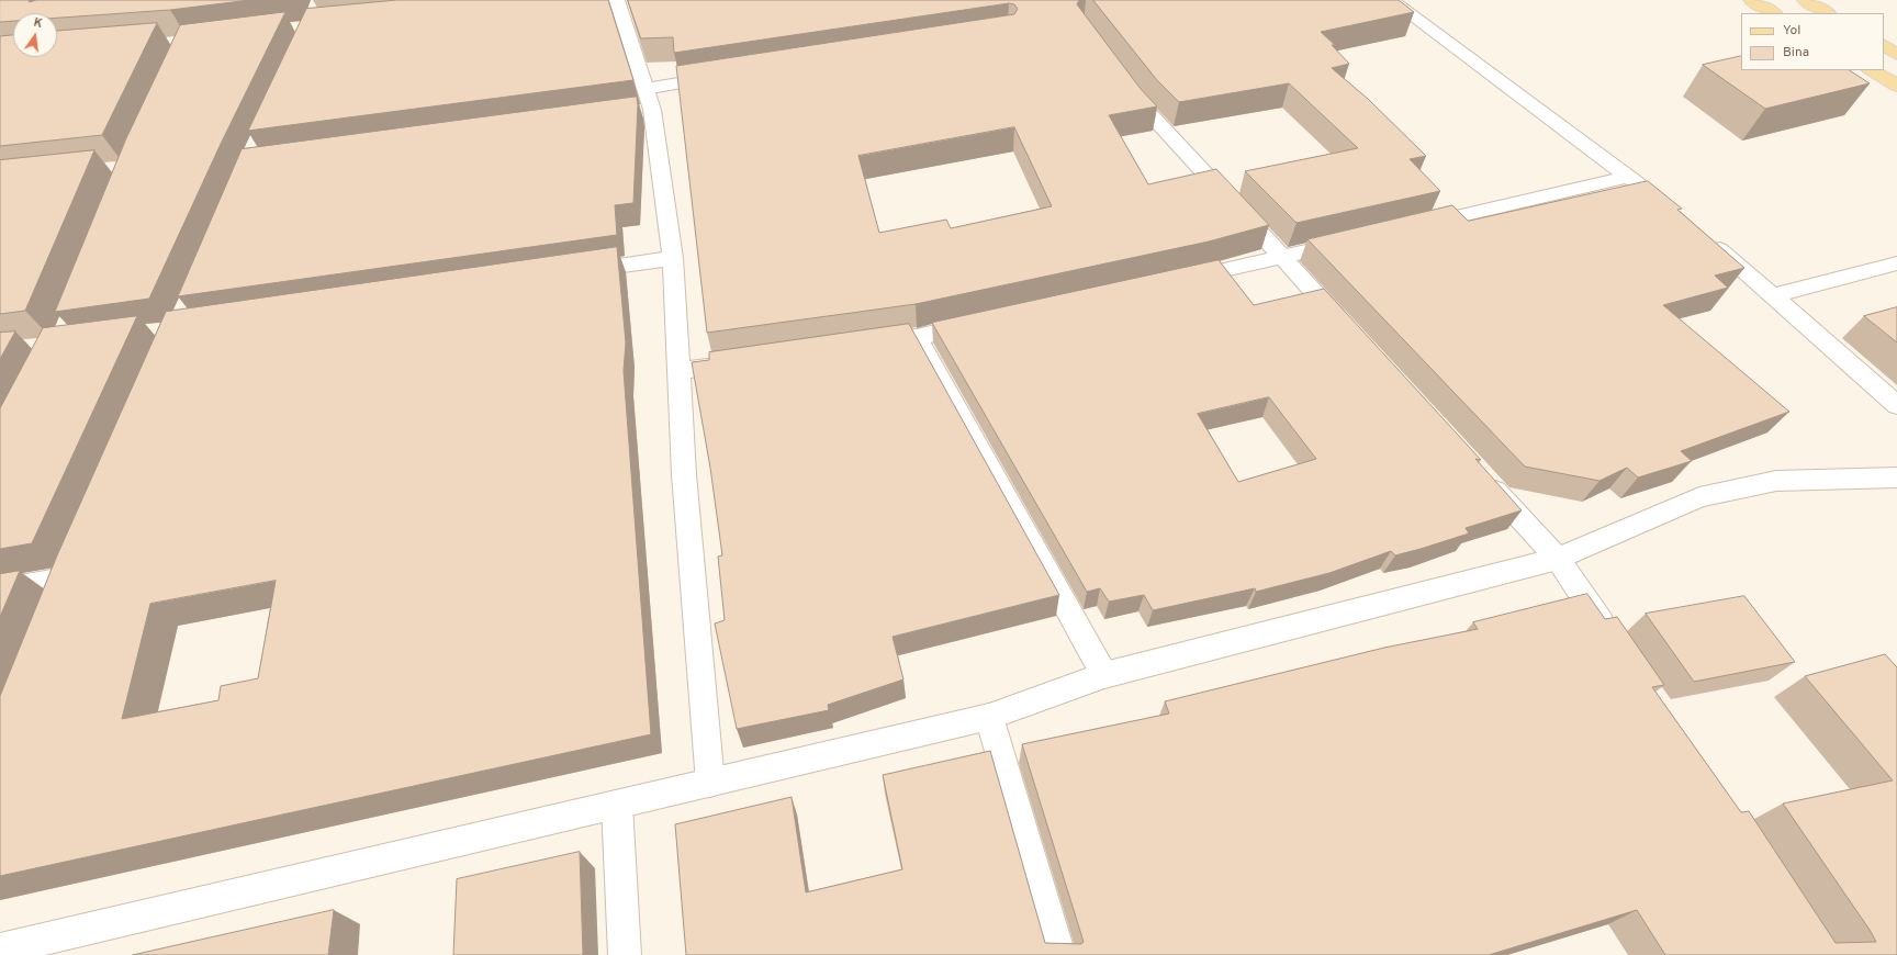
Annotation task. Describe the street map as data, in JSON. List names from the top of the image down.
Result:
{
  "legend": ["Yol", "Bina"],
  "north": "top"
}
